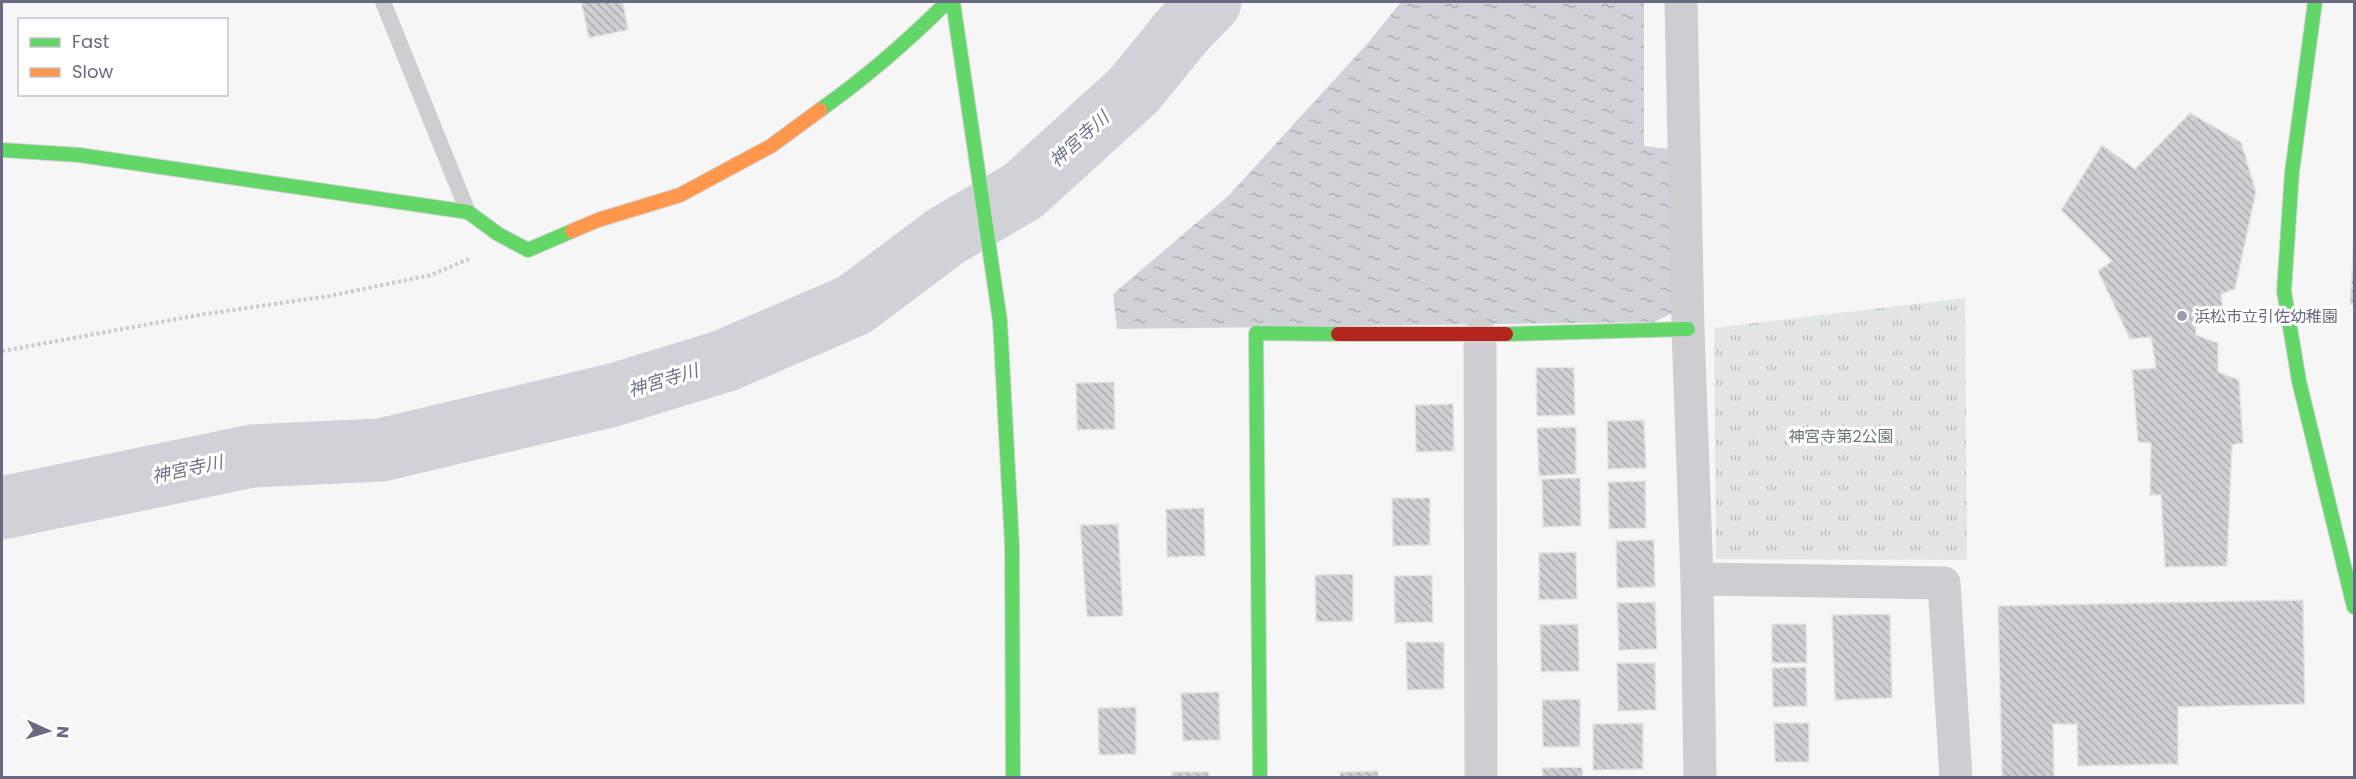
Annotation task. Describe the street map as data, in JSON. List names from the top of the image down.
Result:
{
  "water": ["神宮寺川"],
  "parks": ["神宮寺第2公園"],
  "places": ["浜松市立引佐幼稚園"],
  "legend": ["Fast", "Slow"],
  "north": "right"
}
